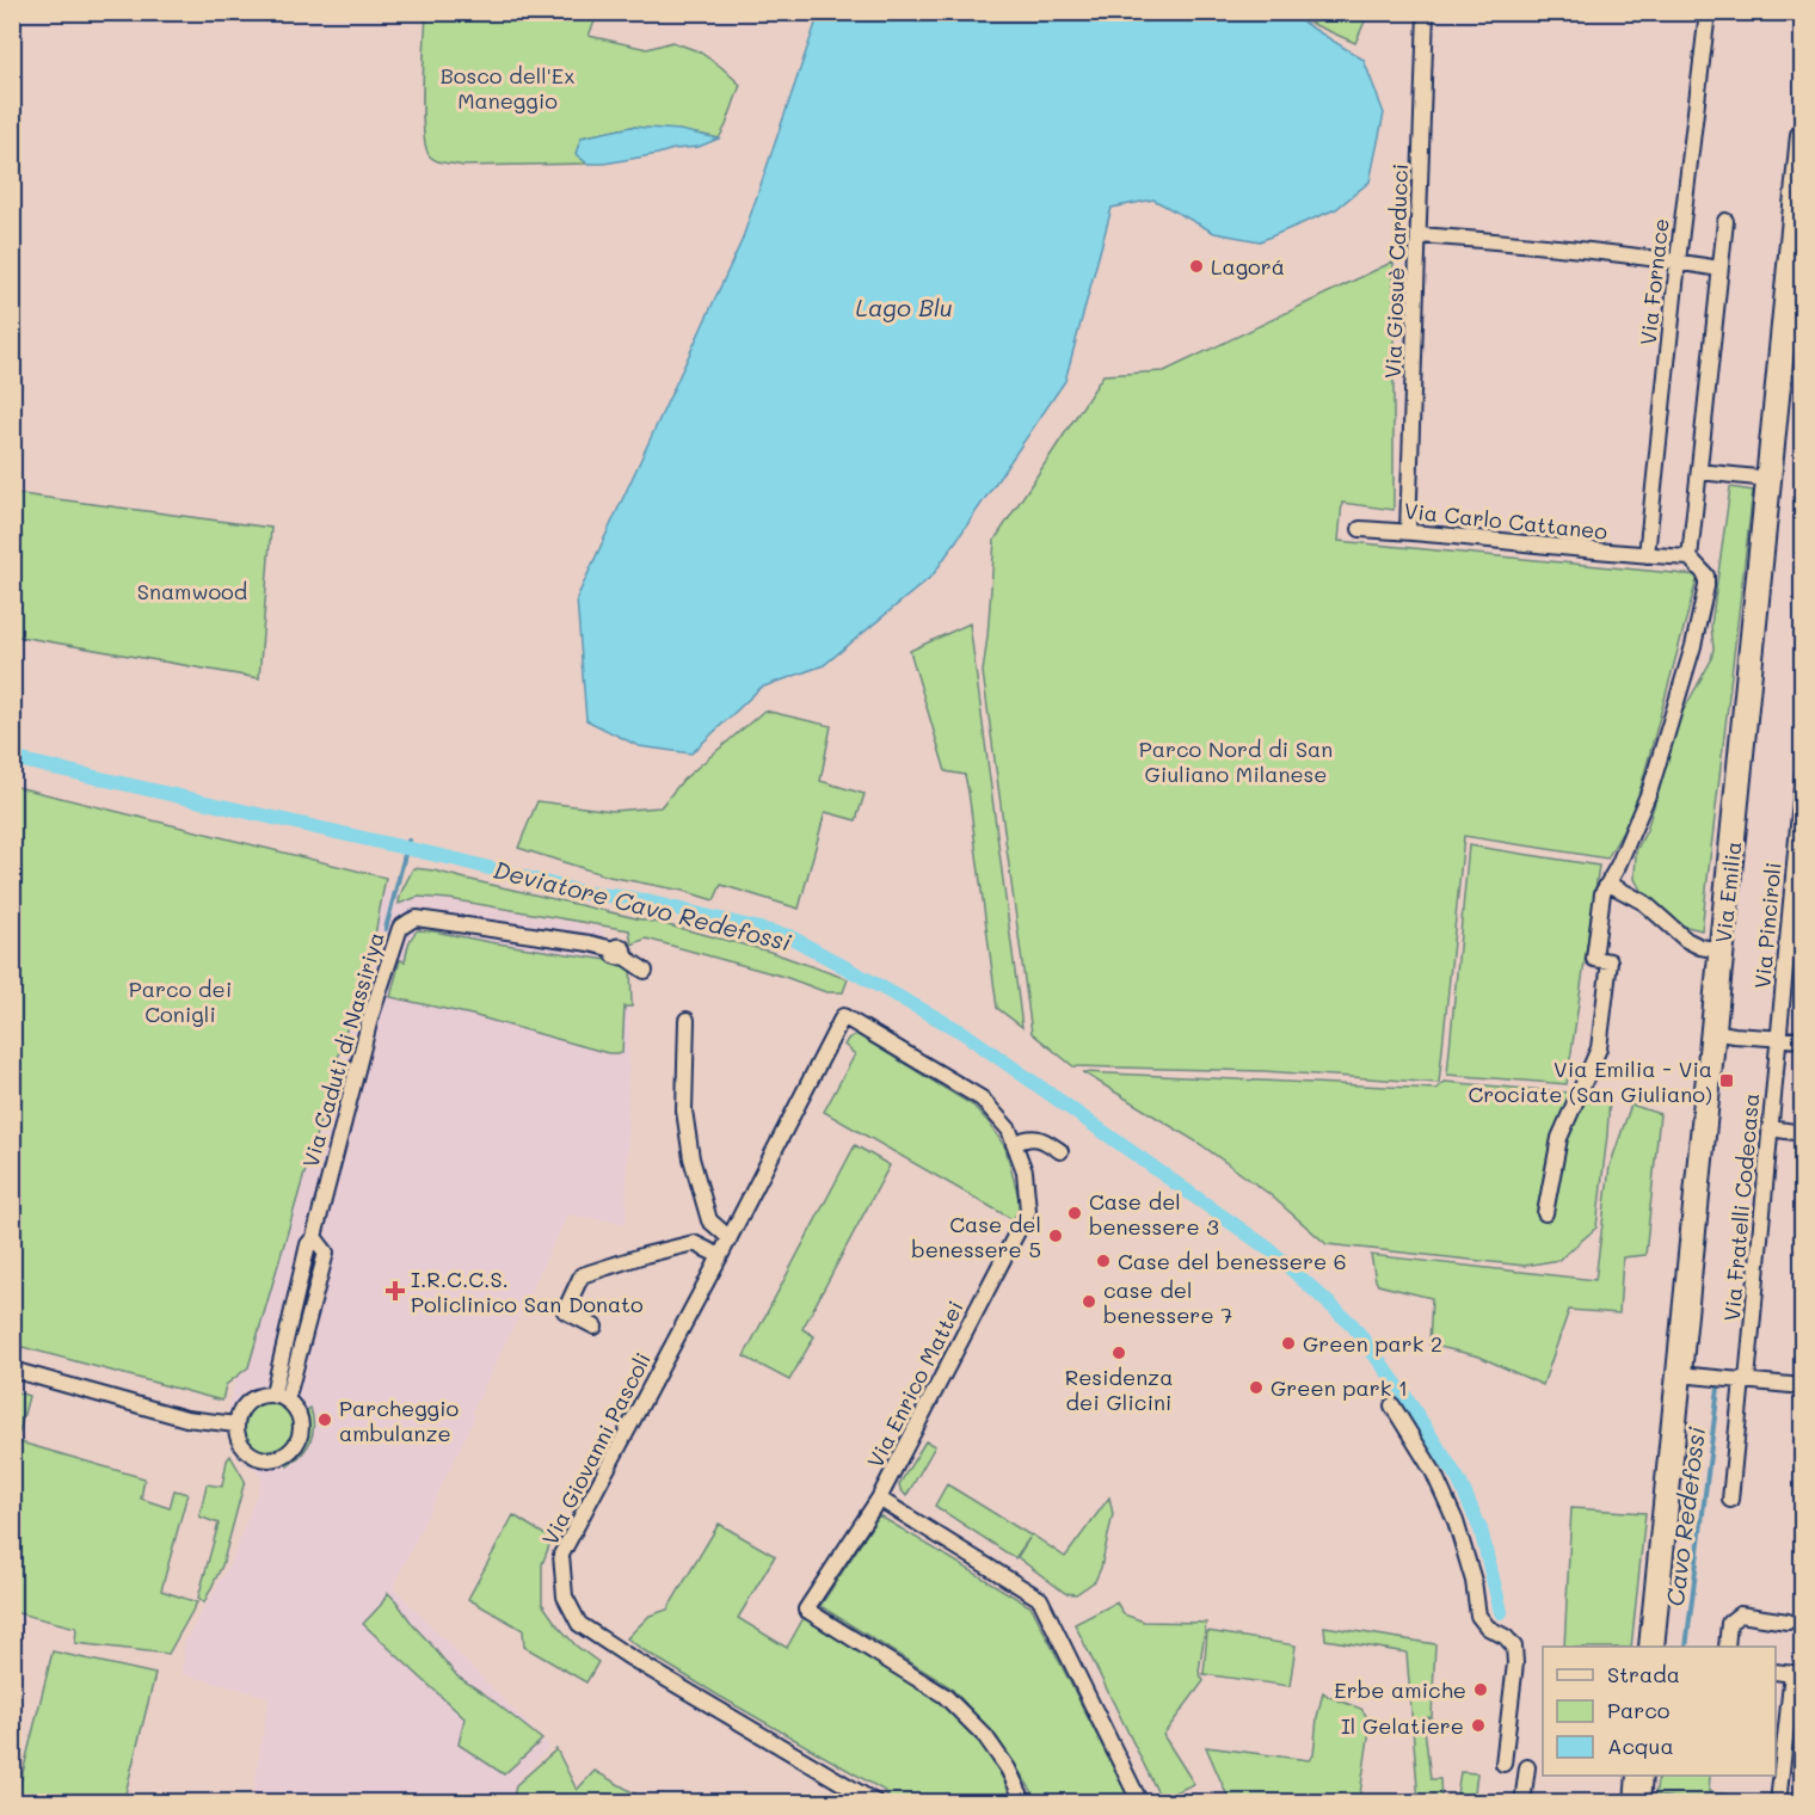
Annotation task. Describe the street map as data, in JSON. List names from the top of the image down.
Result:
{
  "streets": {
    "main road": ["Via Emilia"],
    "street": [
      "Via Giosuè Carducci",
      "Via Fornace",
      "Via Carlo Cattaneo",
      "Via Pinciroli",
      "Via Caduti di Nassiriya",
      "Via Fratelli Codecasa",
      "Via Enrico Mattei",
      "Via Giovanni Pascoli"
    ]
  },
  "crossings": [
    ["Via Giosuè Carducci", "Via Carlo Cattaneo"],
    ["Via Fornace", "Via Carlo Cattaneo"],
    ["Via Pinciroli", "Via Fratelli Codecasa"],
    ["Via Enrico Mattei", "Via Giovanni Pascoli"]
  ],
  "water": ["Lago Blu", "Deviatore Cavo Redefossi", "Cavo Redefossi"],
  "parks": [
    "Bosco dell'Ex Maneggio",
    "Snamwood",
    "Parco Nord di San Giuliano Milanese",
    "Parco dei Conigli"
  ],
  "places": {
    "other": [
      "Lagorá",
      "Case del benessere 3",
      "Case del benessere 5",
      "Case del benessere 6",
      "case del benessere 7",
      "Green park 2",
      "Residenza dei Glicini",
      "Green park 1",
      "Parcheggio ambulanze",
      "Erbe amiche",
      "Il Gelatiere"
    ],
    "transit": ["Via Emilia - Via Crociate (San Giuliano)"],
    "health": ["I.R.C.C.S. Policlinico San Donato"]
  },
  "legend": ["Strada", "Parco", "Acqua"]
}
